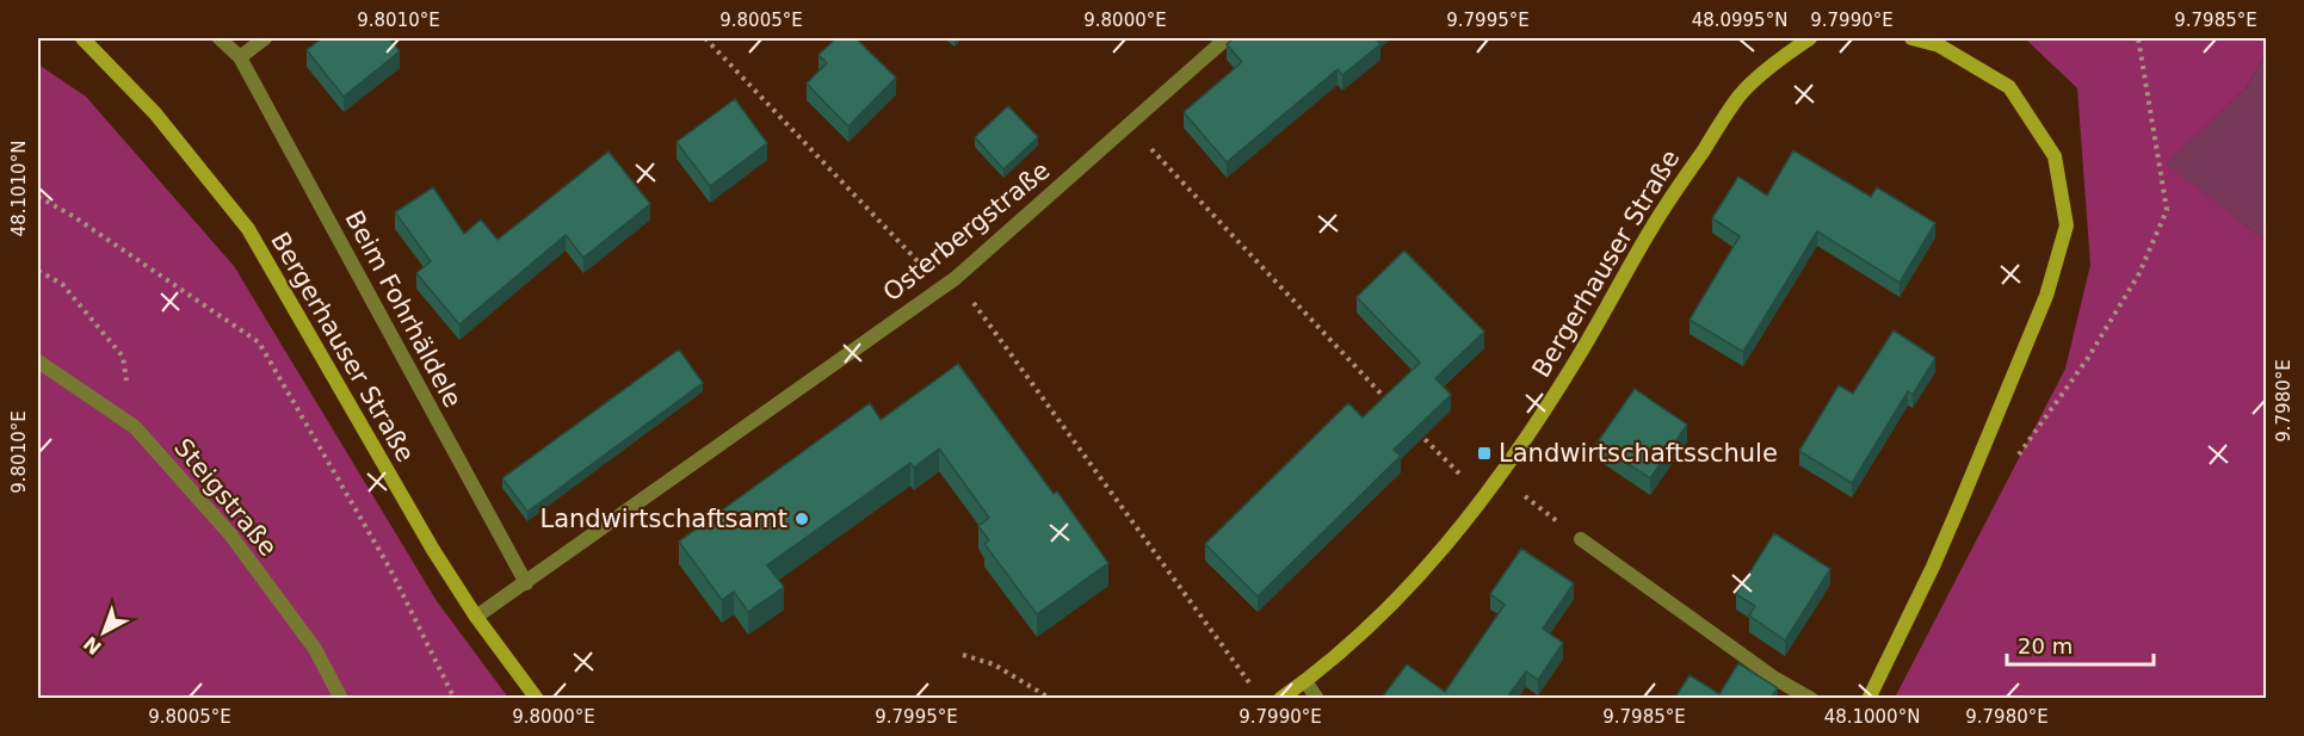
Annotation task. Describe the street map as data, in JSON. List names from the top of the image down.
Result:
{
  "streets": {
    "main road": ["Bergerhauser Straße"],
    "street": ["Osterbergstraße", "Beim Fohrhäldele", "Steigstraße"]
  },
  "crossings": [
    ["Osterbergstraße", "Bergerhauser Straße"],
    ["Osterbergstraße", "Beim Fohrhäldele"]
  ],
  "places": {
    "transit": ["Landwirtschaftsschule"],
    "other": ["Landwirtschaftsamt"]
  },
  "scale_bar": "20 m",
  "north": "bottom left",
  "coordinates": [
    "9.8010°E",
    "9.8005°E",
    "9.8000°E",
    "9.7995°E",
    "48.0995°N",
    "9.7990°E",
    "9.7985°E",
    "48.1010°N",
    "9.7980°E",
    "48.1000°N"
  ]
}
